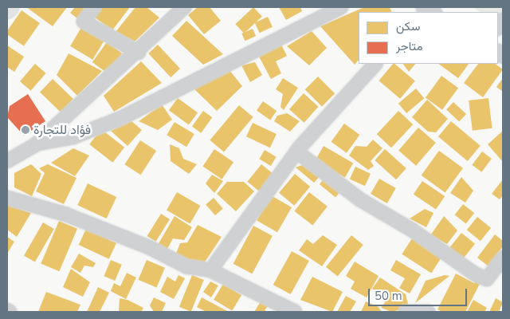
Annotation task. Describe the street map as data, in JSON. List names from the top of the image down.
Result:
{
  "places": ["فؤاد للتجارة"],
  "legend": ["سكن", "متاجر"],
  "scale_bar": "50 m"
}
